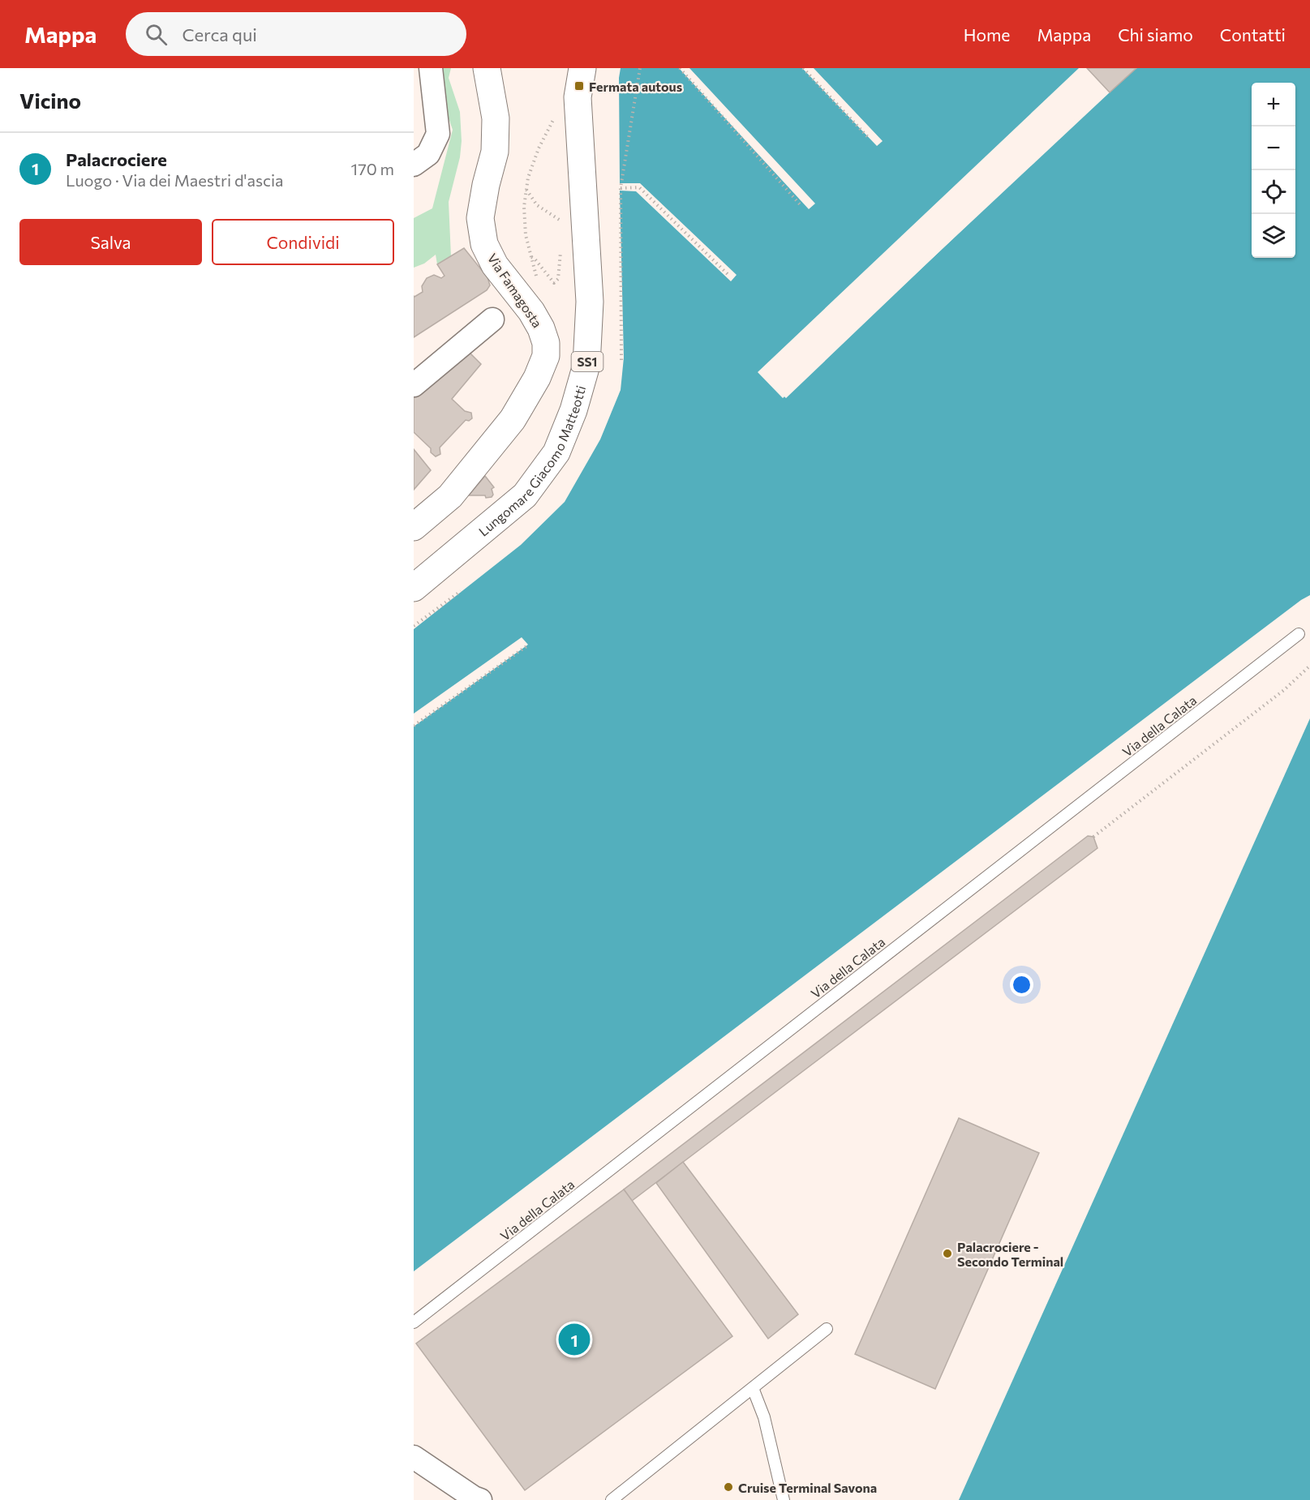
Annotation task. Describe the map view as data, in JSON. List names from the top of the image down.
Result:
{
  "streets": {
    "main road": ["Via Famagosta", "SS1", "Lungomare Giacomo Matteotti"],
    "lane": ["Via della Calata"]
  },
  "places": {
    "transit": ["Fermata autous"],
    "other": ["Palacrociere - Secondo Terminal", "Cruise Terminal Savona"]
  },
  "page": {
    "header": "Mappa",
    "search": "Cerca qui",
    "nav": [
      "Home",
      "Mappa",
      "Chi siamo",
      "Contatti"
    ],
    "heading": "Vicino",
    "map_buttons": ["+", "−"],
    "list": [
      {
        "mark": "1",
        "name": "Palacrociere",
        "note": "Luogo · Via dei Maestri d'ascia",
        "value": "170 m"
      }
    ],
    "buttons": ["Salva", "Condividi"],
    "pins": "1"
  }
}
